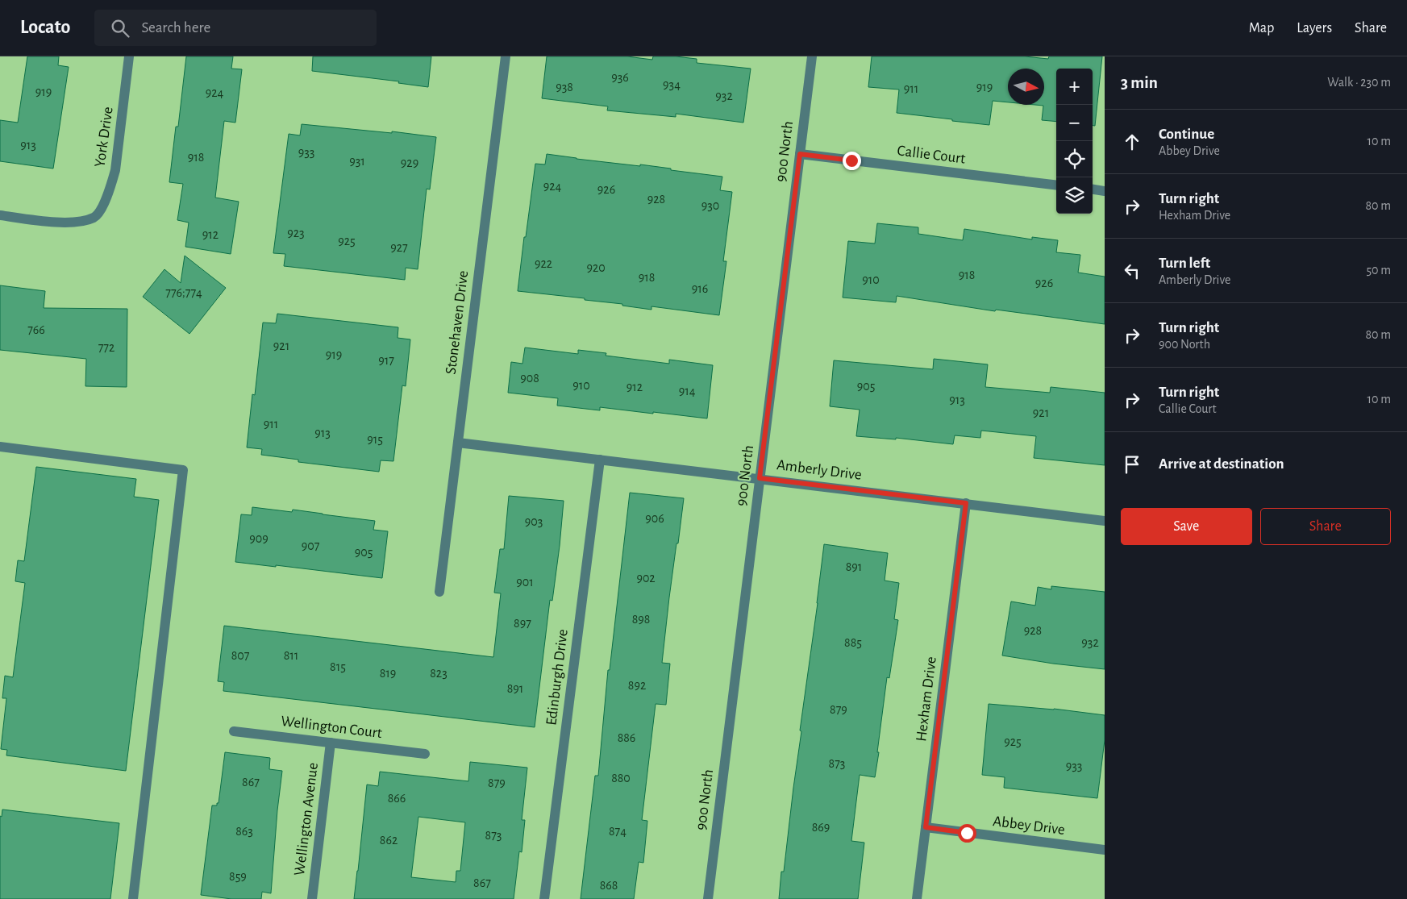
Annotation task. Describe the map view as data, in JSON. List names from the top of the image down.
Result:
{
  "streets": {
    "street": [
      "York Drive",
      "900 North",
      "Callie Court",
      "Stonehaven Drive",
      "Amberly Drive",
      "Edinburgh Drive",
      "Hexham Drive",
      "Wellington Court",
      "Wellington Avenue",
      "Abbey Drive"
    ]
  },
  "crossings": [
    ["900 North", "Callie Court"],
    ["900 North", "Amberly Drive"],
    ["Stonehaven Drive", "Amberly Drive"],
    ["Amberly Drive", "Edinburgh Drive"],
    ["Amberly Drive", "Hexham Drive"],
    ["Hexham Drive", "Abbey Drive"],
    ["Wellington Court", "Wellington Avenue"]
  ],
  "house_numbers": [
    "936",
    "934",
    "938",
    "919",
    "911",
    "919",
    "924",
    "932",
    "913",
    "933",
    "918",
    "931",
    "929",
    "924",
    "926",
    "928",
    "930",
    "923",
    "912",
    "925",
    "927",
    "922",
    "920",
    "918",
    "918",
    "910",
    "926",
    "916",
    "776;774",
    "766",
    "921",
    "772",
    "919",
    "917",
    "908",
    "910",
    "905",
    "912",
    "914",
    "913",
    "921",
    "911",
    "913",
    "915",
    "906",
    "903",
    "909",
    "907",
    "905",
    "891",
    "902",
    "901",
    "898",
    "897",
    "928",
    "885",
    "932",
    "807",
    "811",
    "815",
    "819",
    "823",
    "892",
    "891",
    "879",
    "886",
    "925",
    "873",
    "933",
    "880",
    "867",
    "879",
    "866",
    "869",
    "863",
    "874",
    "873",
    "862",
    "859",
    "867",
    "868"
  ],
  "north": "right",
  "page": {
    "header": "Locato",
    "search": "Search here",
    "nav": ["Map", "Layers", "Share"],
    "heading": ["3 min", "Walk · 230 m"],
    "map_buttons": ["+", "−"],
    "list": [
      ["Continue", "Abbey Drive", "10 m"],
      ["Turn right", "Hexham Drive", "80 m"],
      ["Turn left", "Amberly Drive", "50 m"],
      ["Turn right", "900 North", "80 m"],
      ["Turn right", "Callie Court", "10 m"],
      "Arrive at destination"
    ],
    "buttons": ["Save", "Share"]
  }
}
